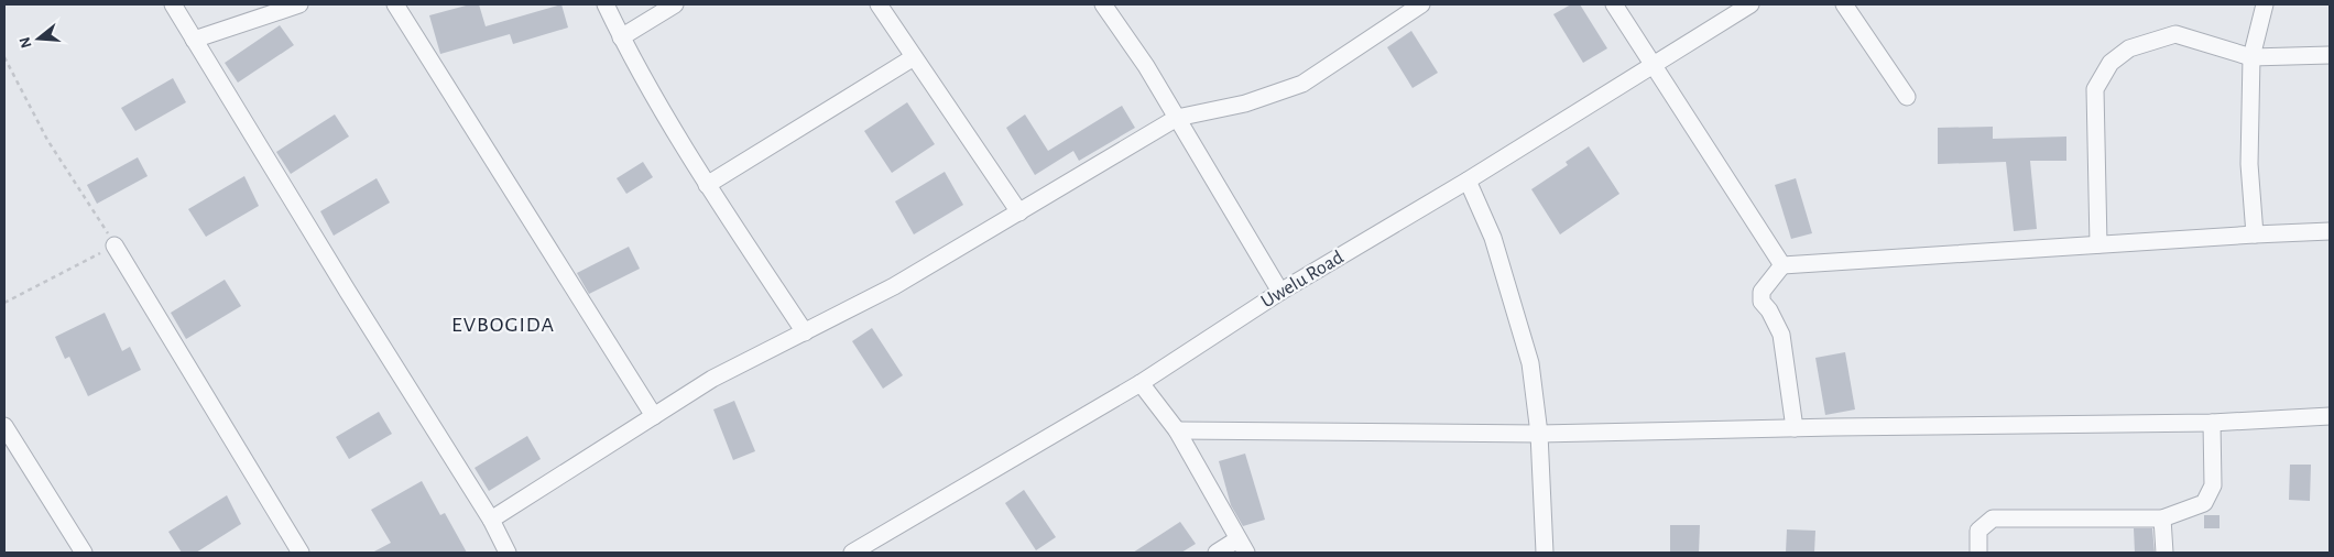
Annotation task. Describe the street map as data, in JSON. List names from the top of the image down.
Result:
{
  "streets": {
    "street": ["Uwelu Road"]
  },
  "districts": ["EVBOGIDA"],
  "north": "left"
}
